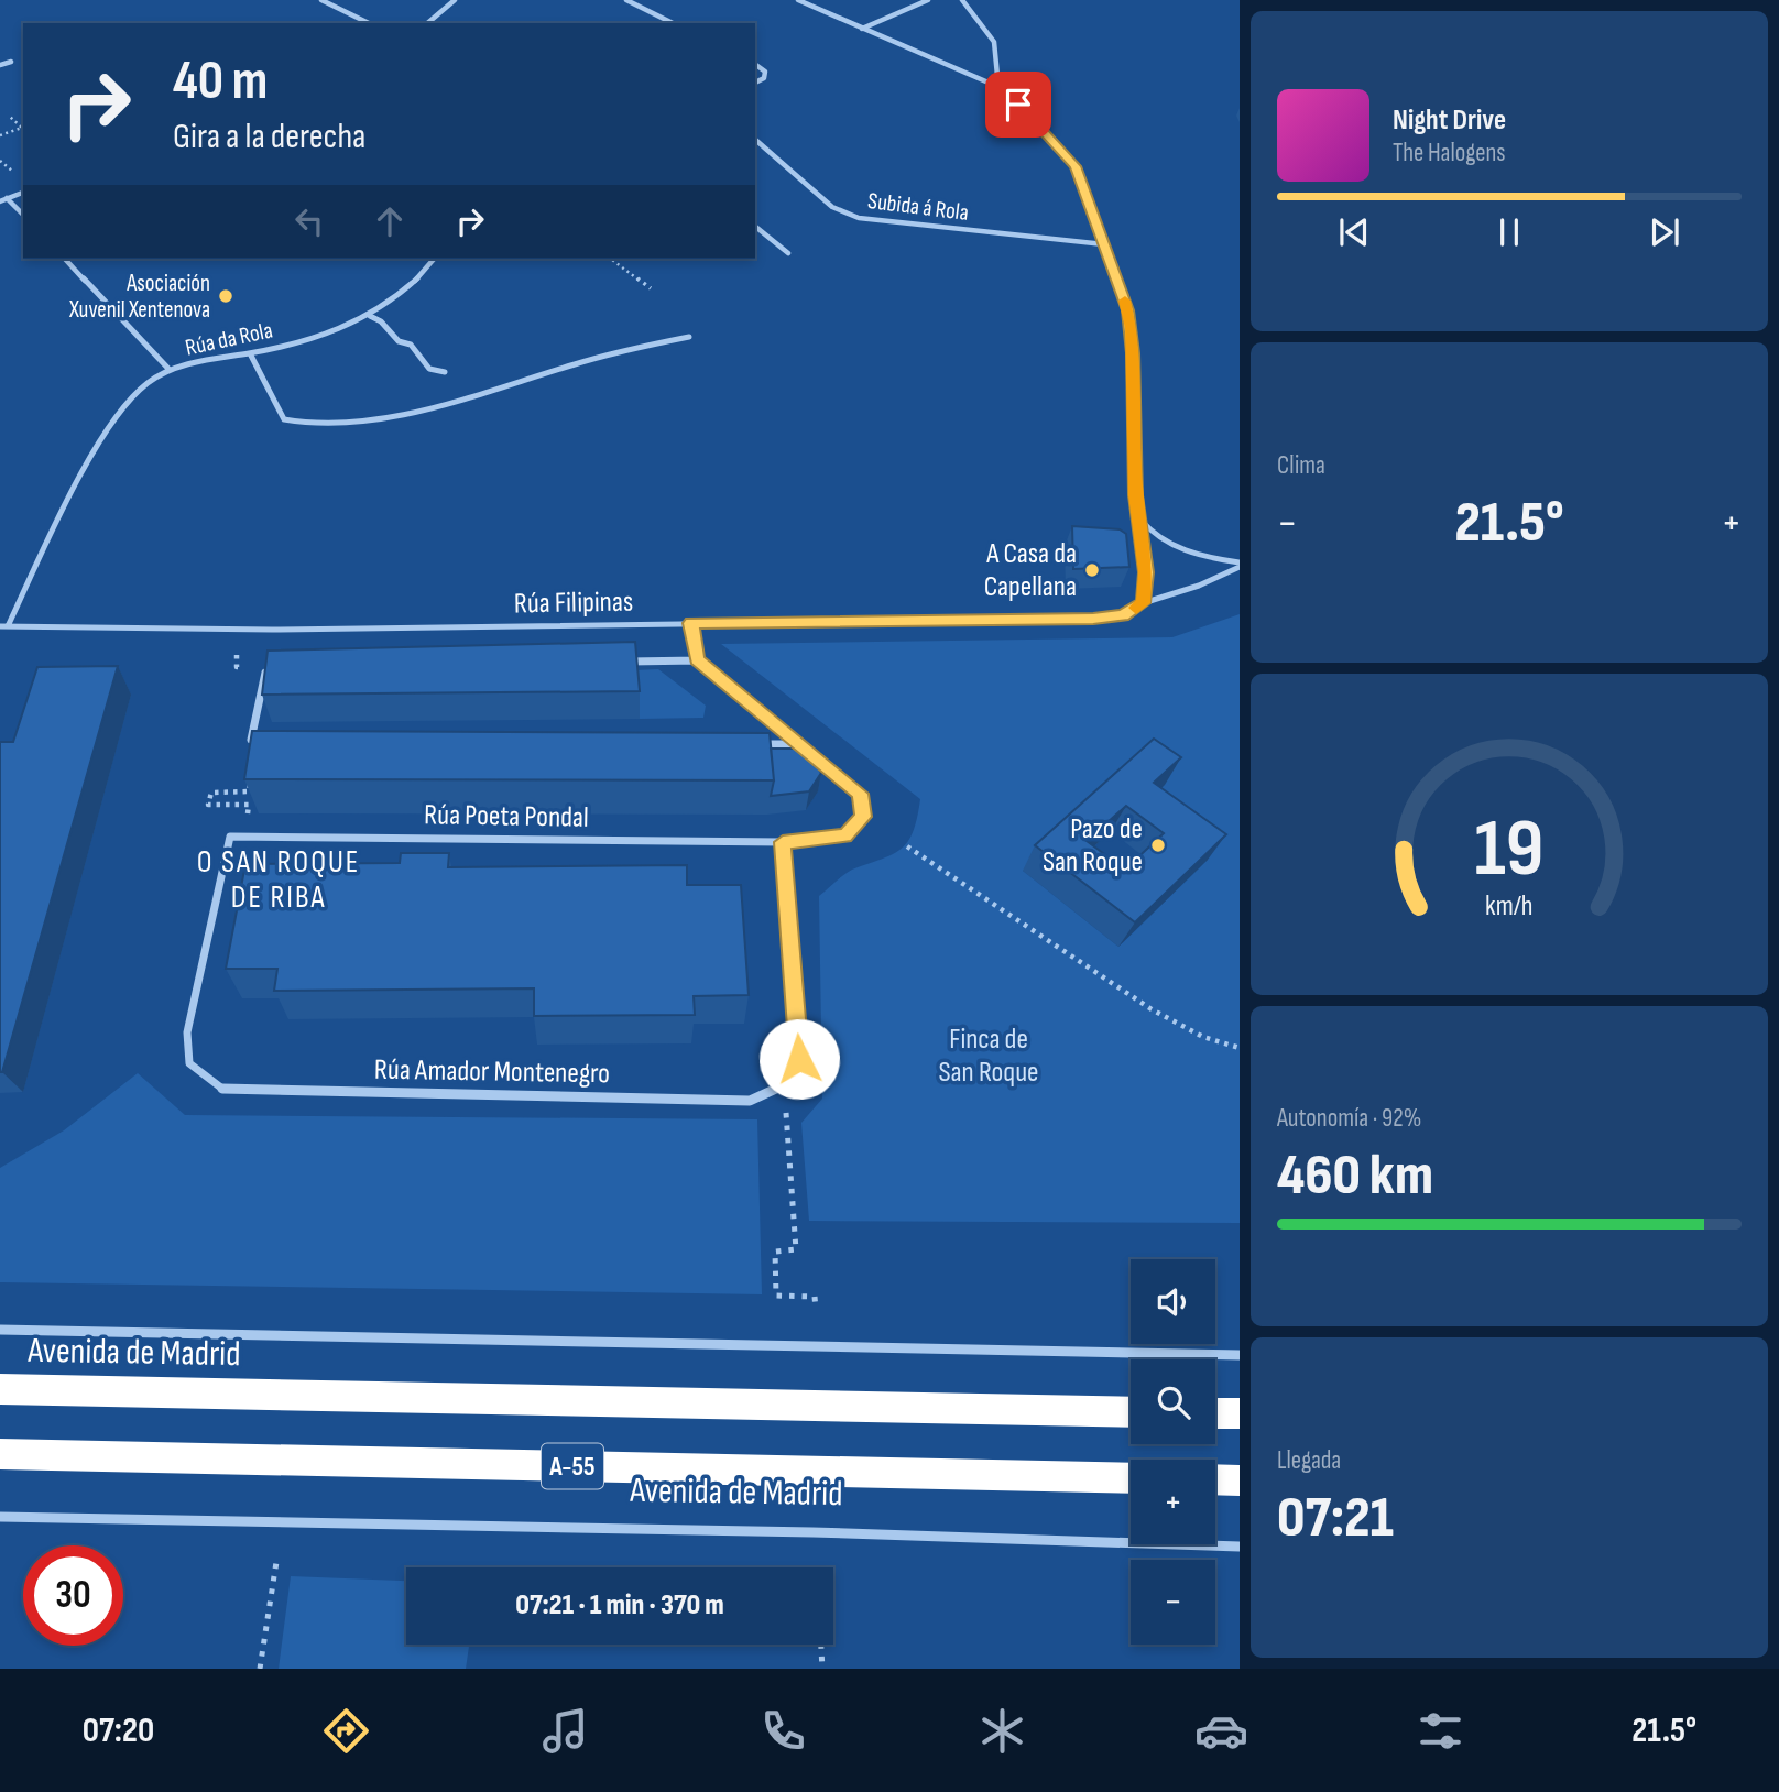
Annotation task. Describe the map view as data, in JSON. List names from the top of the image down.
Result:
{
  "streets": {
    "highway": ["Avenida de Madrid", "A-55"],
    "street": [
      "Subida á Rola",
      "Rúa da Rola",
      "Rúa Filipinas",
      "Rúa Poeta Pondal",
      "Rúa Amador Montenegro"
    ]
  },
  "crossings": [
    ["Rúa da Rola", "Rúa Filipinas"],
    ["Rúa Poeta Pondal", "Rúa Amador Montenegro"]
  ],
  "districts": ["O SAN ROQUE DE RIBA"],
  "parks": ["Finca de San Roque"],
  "places": ["Asociación Xuvenil Xentenova", "A Casa da Capellana", "Pazo de San Roque"],
  "page": {
    "turn": ["40 m", "Gira a la derecha"],
    "song": ["Night Drive", "The Halogens"],
    "tile": [
      "Clima",
      ["Autonomía · 92%", "460 km"],
      ["Llegada", "07:21"]
    ],
    "heat": ["−", "21.5°", "+"],
    "map_buttons": ["+", "−"],
    "limit": "30",
    "trip": "07:21 · 1 min · 370 m",
    "tabs": ["07:20", "21.5°"],
    "gauge": ["19", "km/h"]
  }
}
